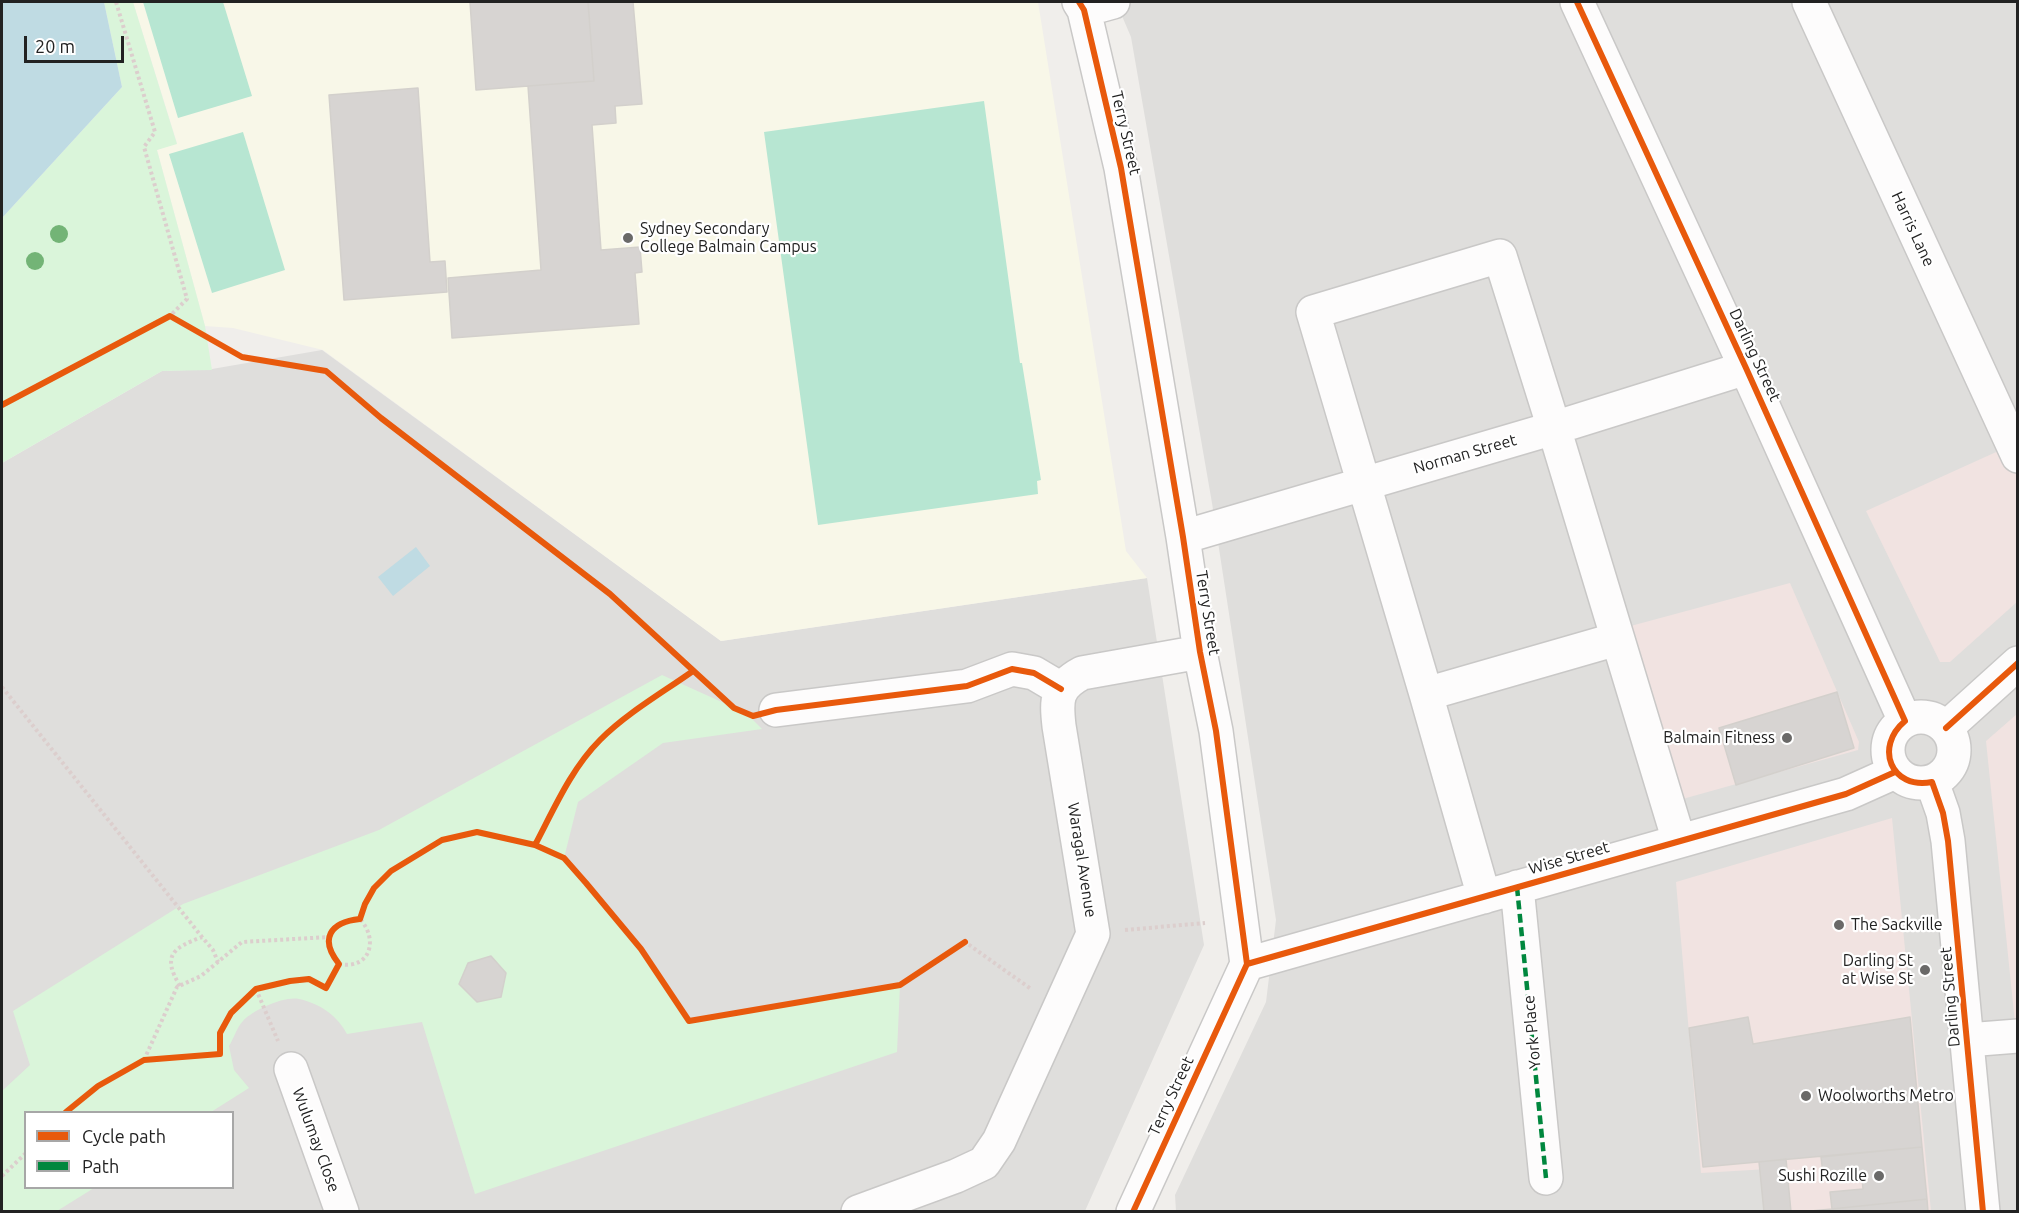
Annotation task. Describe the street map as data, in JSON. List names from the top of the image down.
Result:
{
  "streets": {
    "street": [
      "Terry Street",
      "Harris Lane",
      "Darling Street",
      "Norman Street",
      "Wise Street",
      "Waragal Avenue",
      "York Place",
      "Wulumay Close"
    ]
  },
  "crossings": [
    ["Terry Street", "Norman Street"],
    ["Terry Street", "Wise Street"],
    ["Darling Street", "Norman Street"],
    ["Darling Street", "Wise Street"],
    ["Wise Street", "York Place"]
  ],
  "places": [
    "Sydney Secondary College Balmain Campus",
    "Balmain Fitness",
    "The Sackville",
    "Darling St at Wise St",
    "Woolworths Metro",
    "Sushi Rozille"
  ],
  "legend": ["Cycle path", "Path"],
  "scale_bar": "20 m"
}
